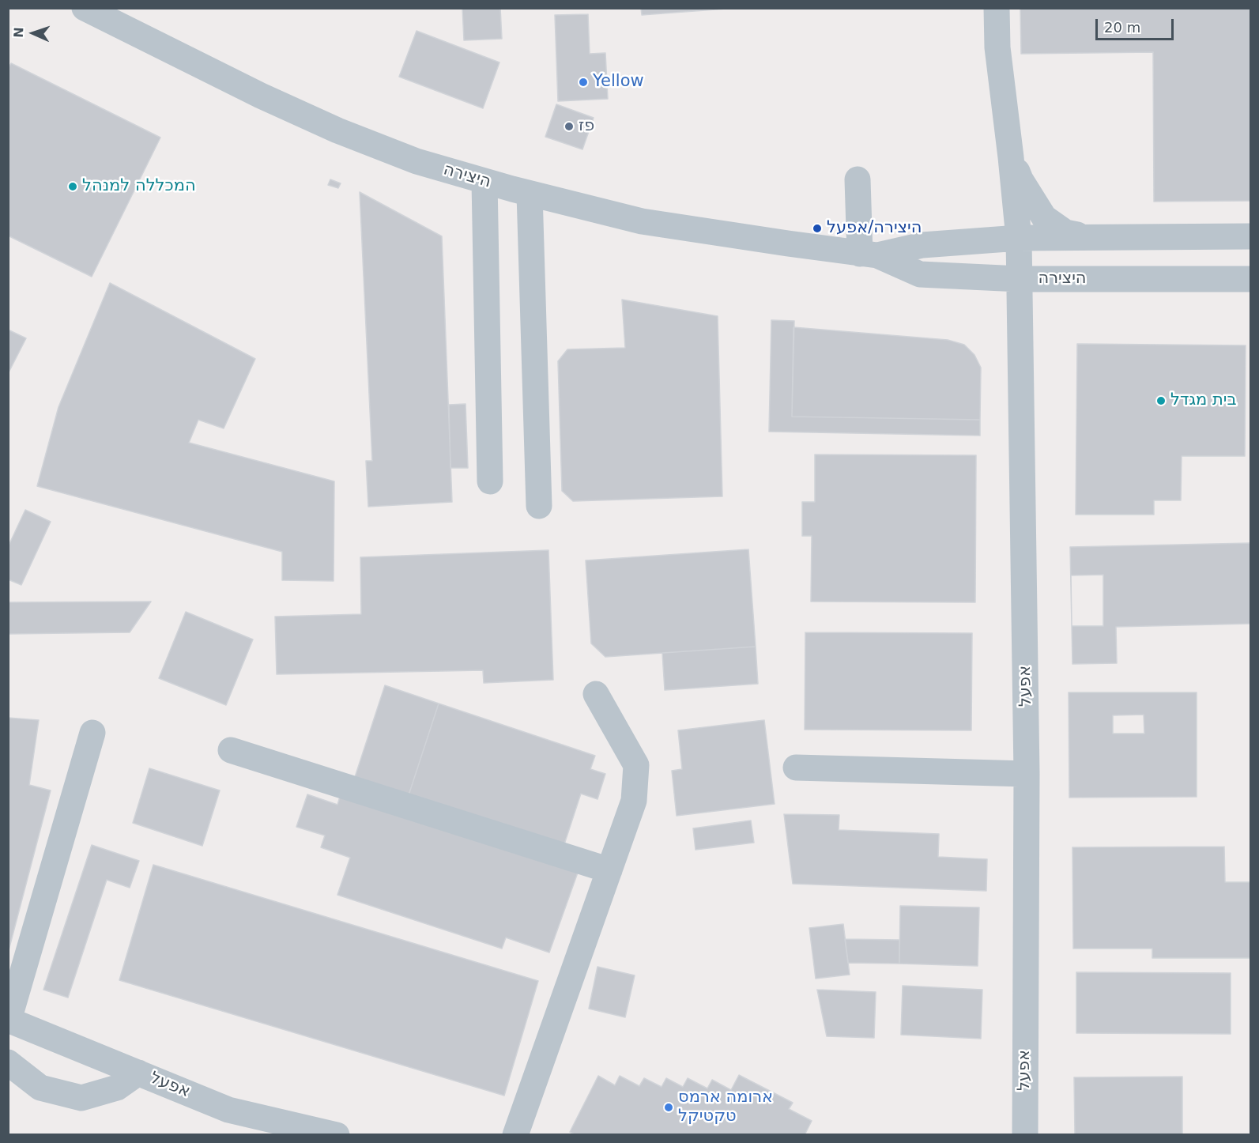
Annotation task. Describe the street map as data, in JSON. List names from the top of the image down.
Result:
{
  "streets": {
    "street": ["היצירה", "אפעל"]
  },
  "crossings": [
    ["היצירה", "אפעל"]
  ],
  "places": [
    "Yellow",
    "פז",
    "המכללה למנהל",
    "היצירה/אפעל",
    "בית מגדל",
    "ארומה ארמס טקטיקל"
  ],
  "scale_bar": "20 m",
  "north": "left"
}
